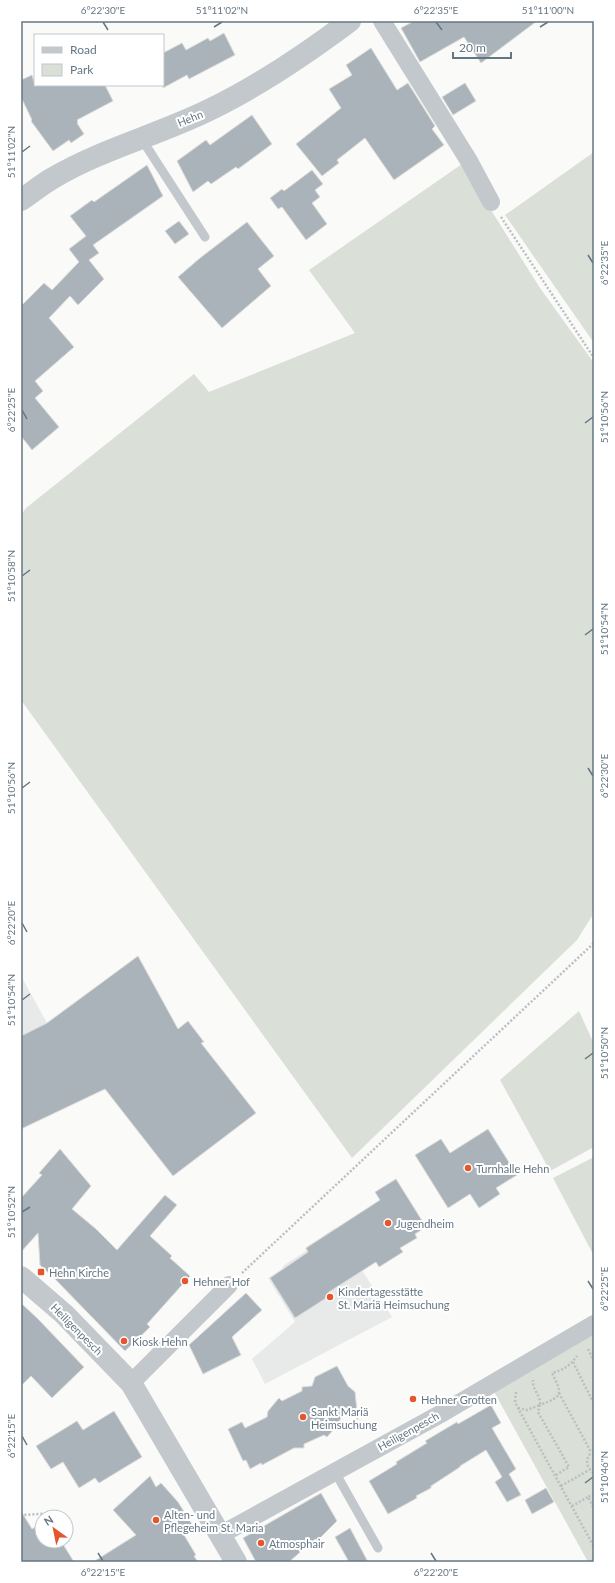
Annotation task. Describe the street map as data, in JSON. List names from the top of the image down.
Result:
{
  "streets": {
    "street": ["Hehn", "Heiligenpesch"]
  },
  "places": {
    "other": [
      "Turnhalle Hehn",
      "Jugendheim",
      "Hehner Hof",
      "Kindertagesstätte St. Mariä Heimsuchung",
      "Kiosk Hehn",
      "Hehner Grotten",
      "Sankt Mariä Heimsuchung",
      "Alten- und Pflegeheim St. Maria",
      "Atmosphair"
    ],
    "transit": ["Hehn Kirche"]
  },
  "legend": ["Road", "Park"],
  "scale_bar": "20 m",
  "north": "top left",
  "coordinates": [
    "6°22'30\"E",
    "51°11'02\"N",
    "6°22'35\"E",
    "51°11'00\"N",
    "6°22'25\"E",
    "51°10'56\"N",
    "51°10'58\"N",
    "51°10'54\"N",
    "6°22'20\"E",
    "51°10'50\"N",
    "51°10'52\"N",
    "6°22'15\"E",
    "51°10'46\"N"
  ]
}
